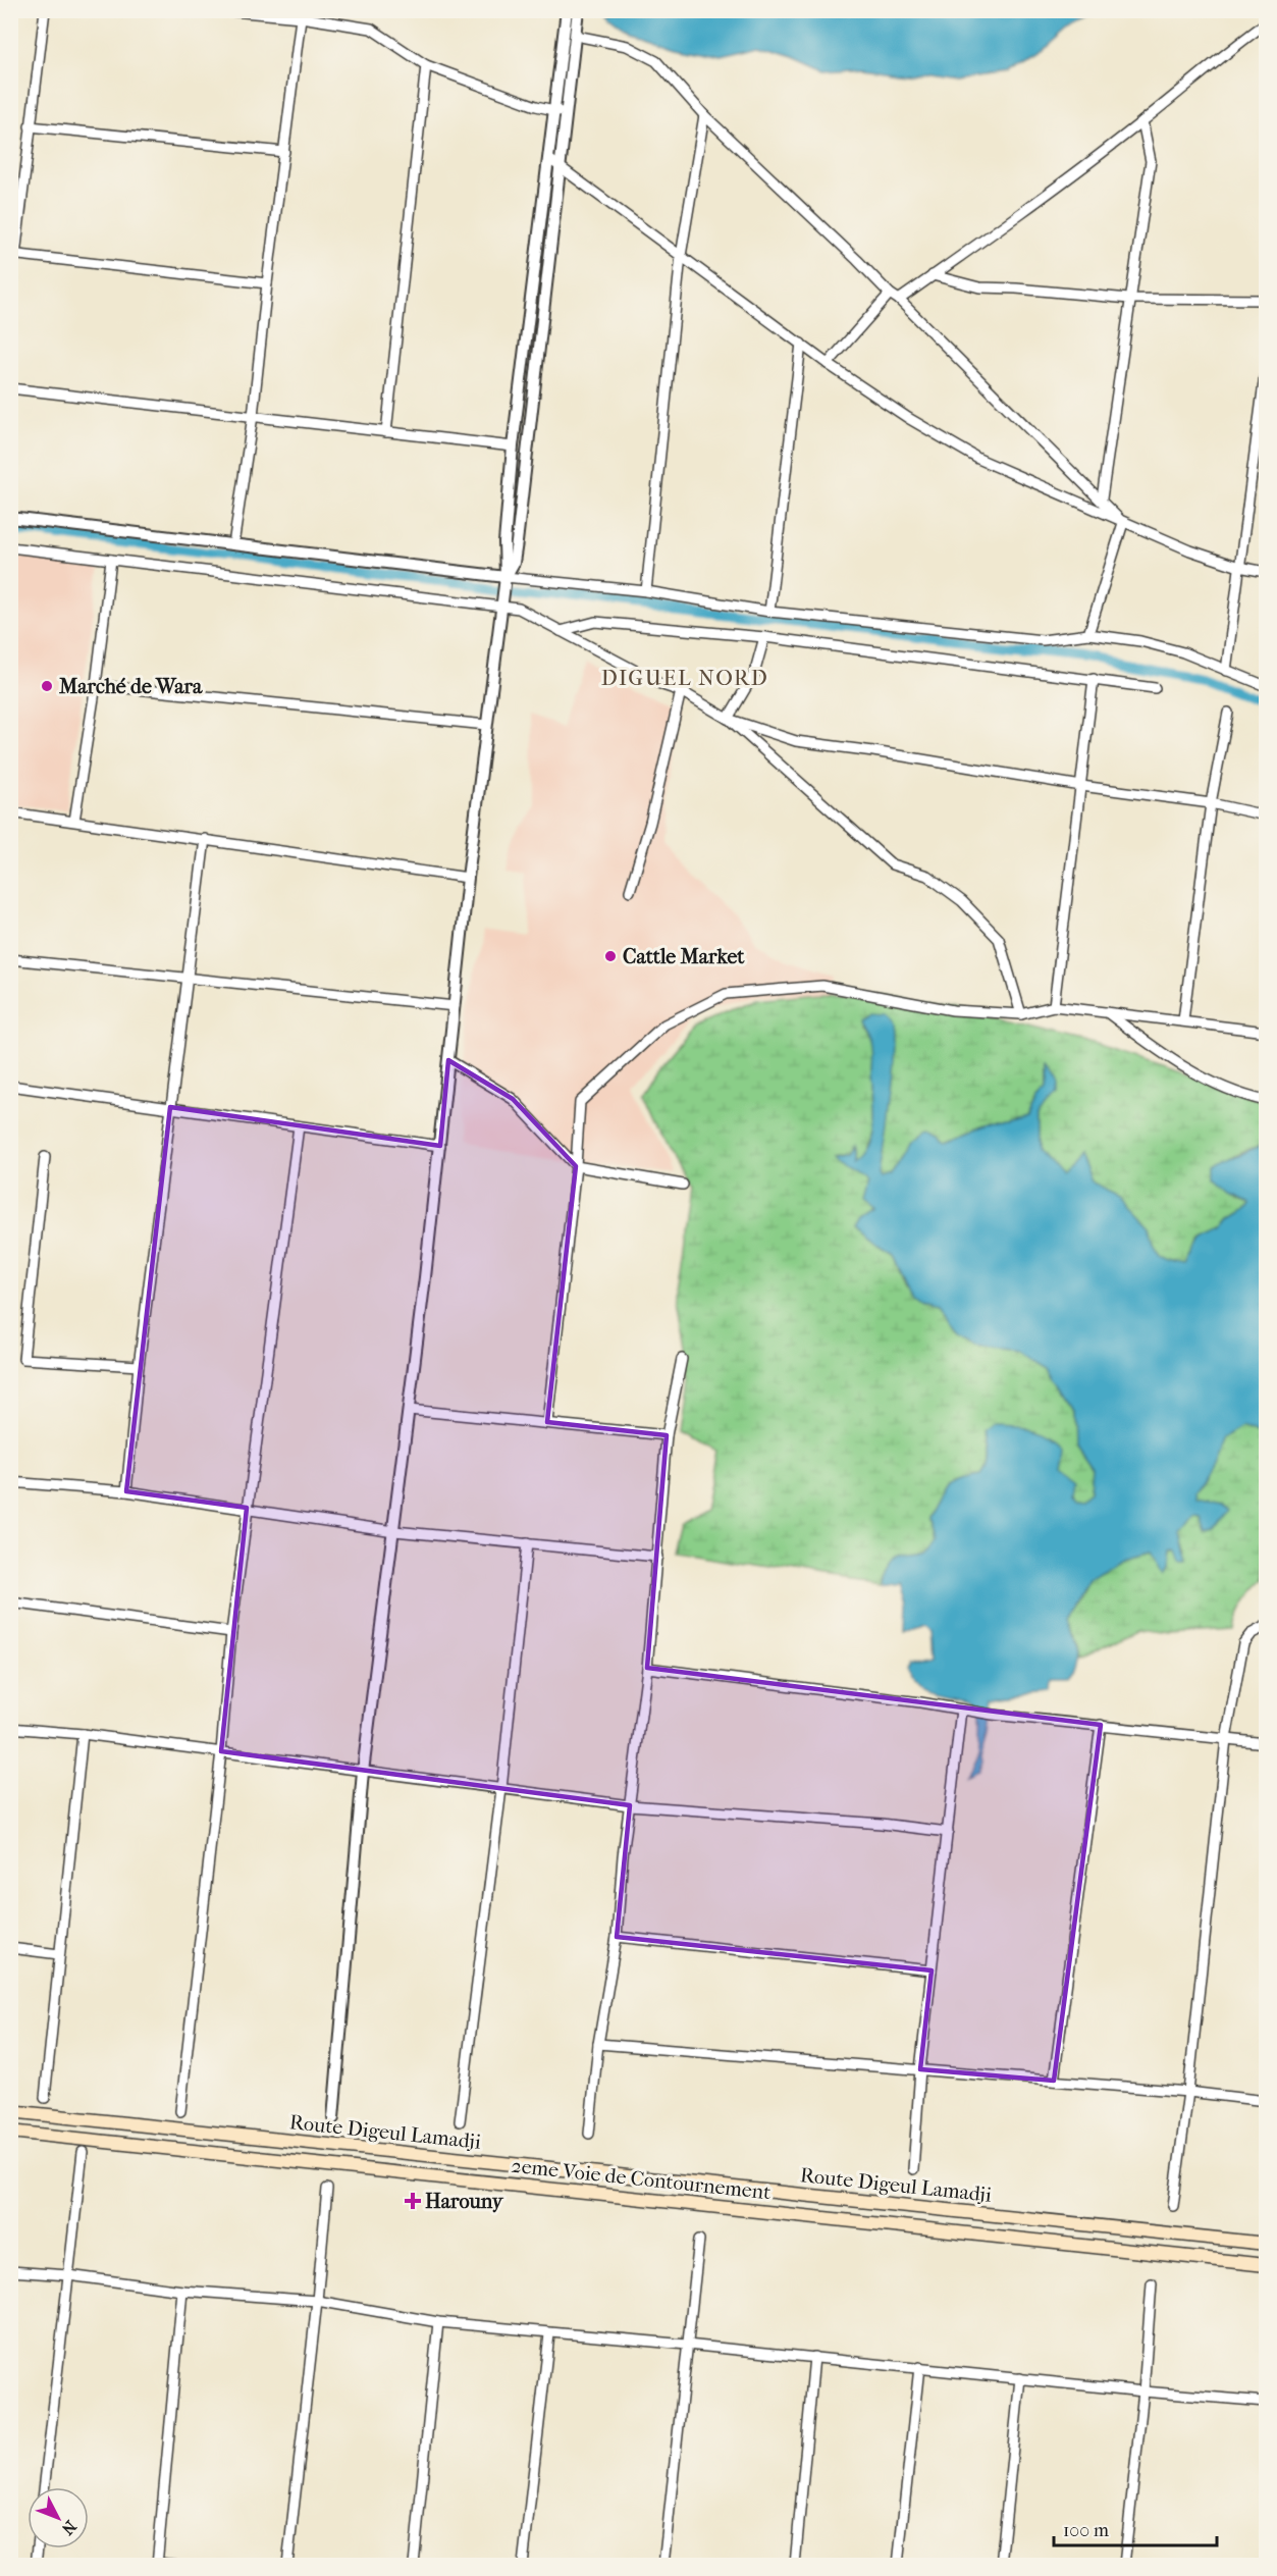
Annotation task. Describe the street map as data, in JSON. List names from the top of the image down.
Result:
{
  "streets": {
    "main road": ["Route Digeul Lamadji", "2eme Voie de Contournement"]
  },
  "districts": ["DIGUEL NORD"],
  "places": {
    "other": ["Marché de Wara", "Cattle Market"],
    "health": ["Harouny"]
  },
  "scale_bar": "100 m",
  "north": "bottom right"
}
